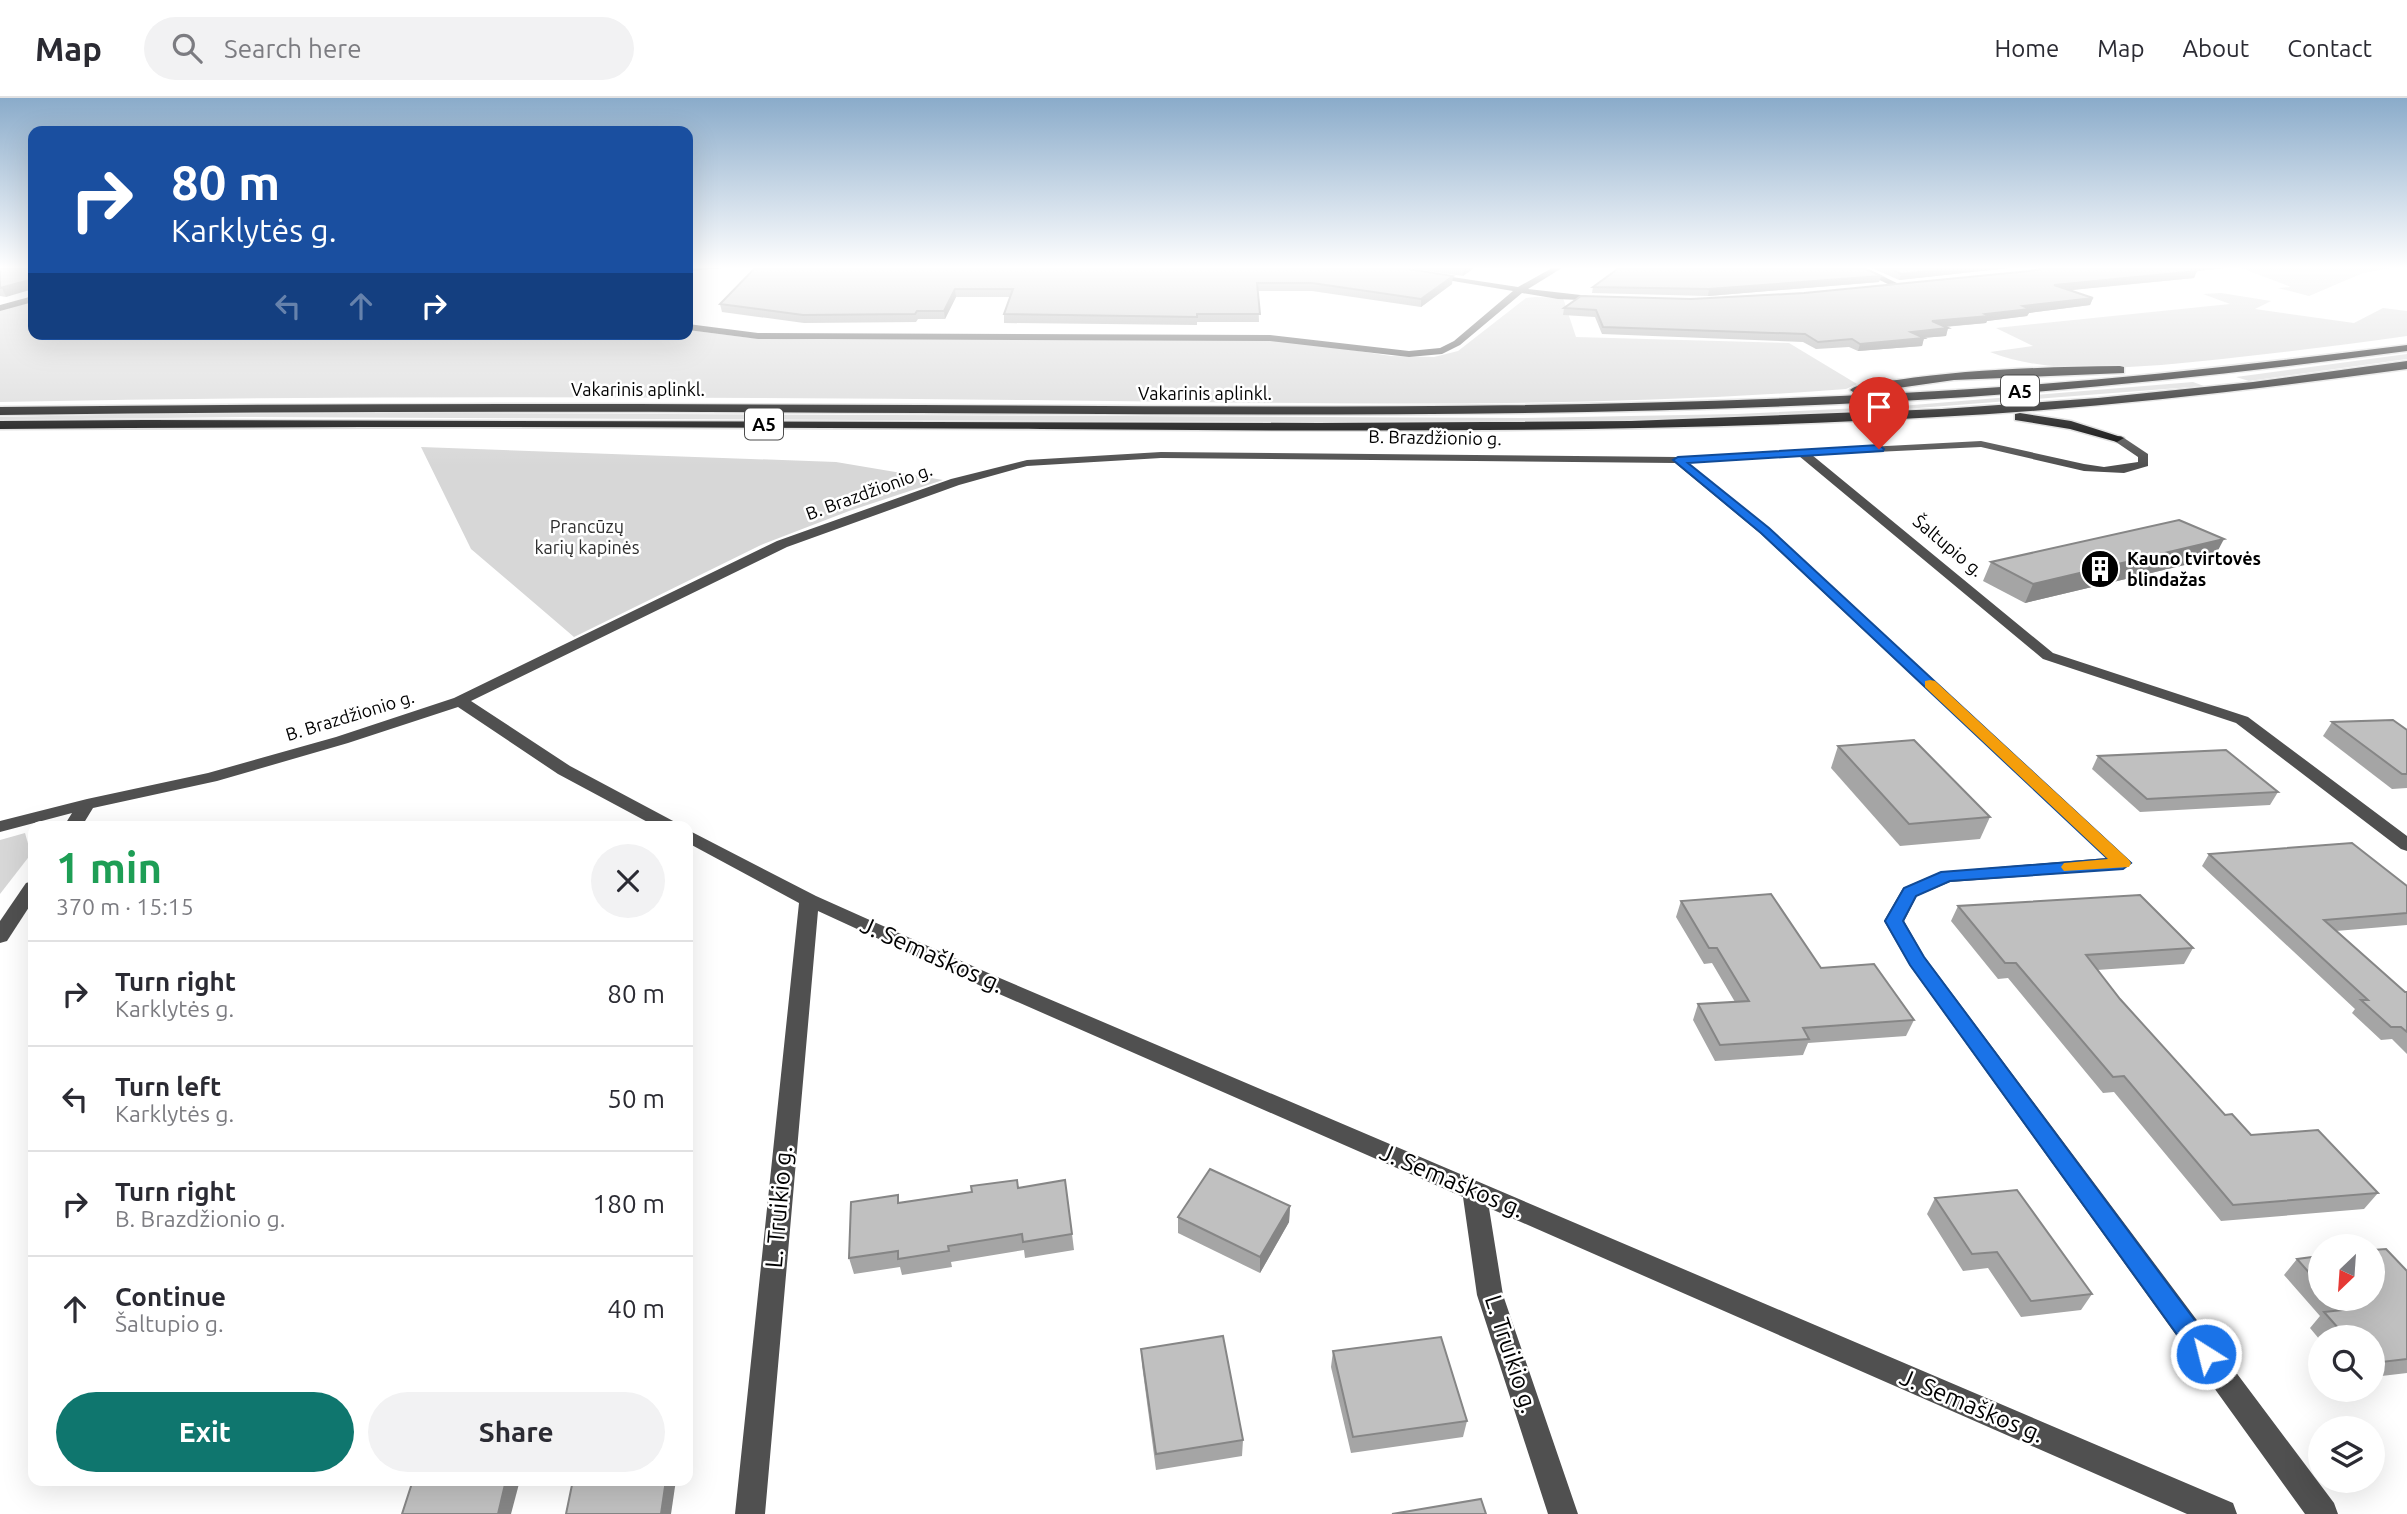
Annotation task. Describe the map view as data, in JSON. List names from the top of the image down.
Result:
{
  "streets": {
    "highway": ["Vakarinis aplinkl.", "A5"],
    "street": [
      "B. Brazdžionio g.",
      "Šaltupio g.",
      "J. Semaškos g.",
      "L. Truikio g."
    ]
  },
  "crossings": [
    ["B. Brazdžionio g.", "Šaltupio g."],
    ["J. Semaškos g.", "L. Truikio g."]
  ],
  "parks": ["Prancūzų karių kapinės"],
  "places": {
    "building": ["Kauno tvirtovės blindažas"]
  },
  "north": "bottom left",
  "page": {
    "header": "Map",
    "search": "Search here",
    "nav": [
      "Home",
      "Map",
      "About",
      "Contact"
    ],
    "turn": ["80 m", "Karklytės g."],
    "heading": ["1 min", "370 m · 15:15"],
    "list": [
      {
        "name": "Turn right",
        "note": "Karklytės g.",
        "value": "80 m"
      },
      {
        "name": "Turn left",
        "note": "Karklytės g.",
        "value": "50 m"
      },
      {
        "name": "Turn right",
        "note": "B. Brazdžionio g.",
        "value": "180 m"
      },
      {
        "name": "Continue",
        "note": "Šaltupio g.",
        "value": "40 m"
      }
    ],
    "buttons": ["Exit", "Share"]
  }
}
